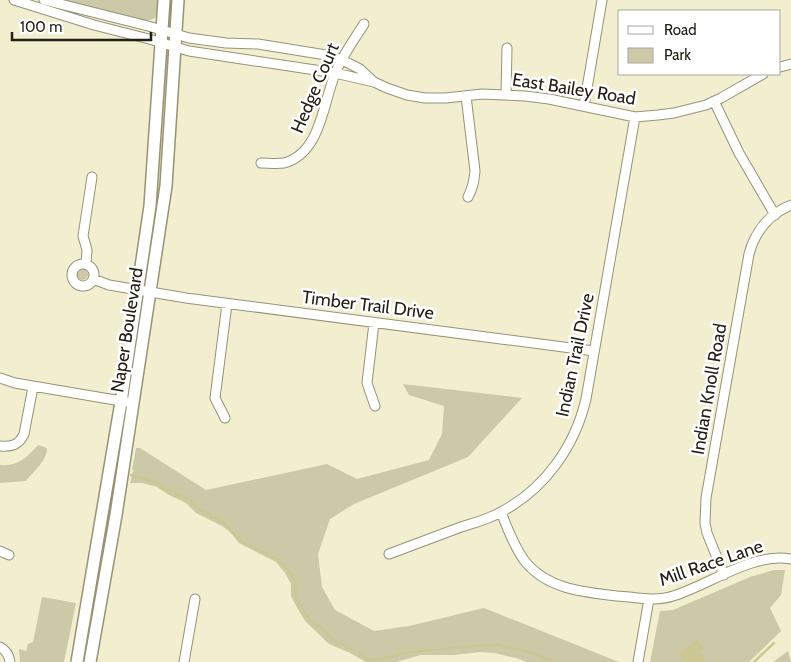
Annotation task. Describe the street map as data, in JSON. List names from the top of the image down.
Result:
{
  "streets": {
    "main road": ["Naper Boulevard"],
    "street": [
      "Hedge Court",
      "East Bailey Road",
      "Timber Trail Drive",
      "Indian Trail Drive",
      "Indian Knoll Road",
      "Mill Race Lane"
    ]
  },
  "crossings": [
    ["Hedge Court", "East Bailey Road"],
    ["East Bailey Road", "Naper Boulevard"],
    ["East Bailey Road", "Indian Trail Drive"],
    ["Timber Trail Drive", "Naper Boulevard"],
    ["Timber Trail Drive", "Indian Trail Drive"],
    ["Indian Trail Drive", "Mill Race Lane"],
    ["Indian Knoll Road", "Mill Race Lane"]
  ],
  "legend": ["Road", "Park"],
  "scale_bar": "100 m"
}
